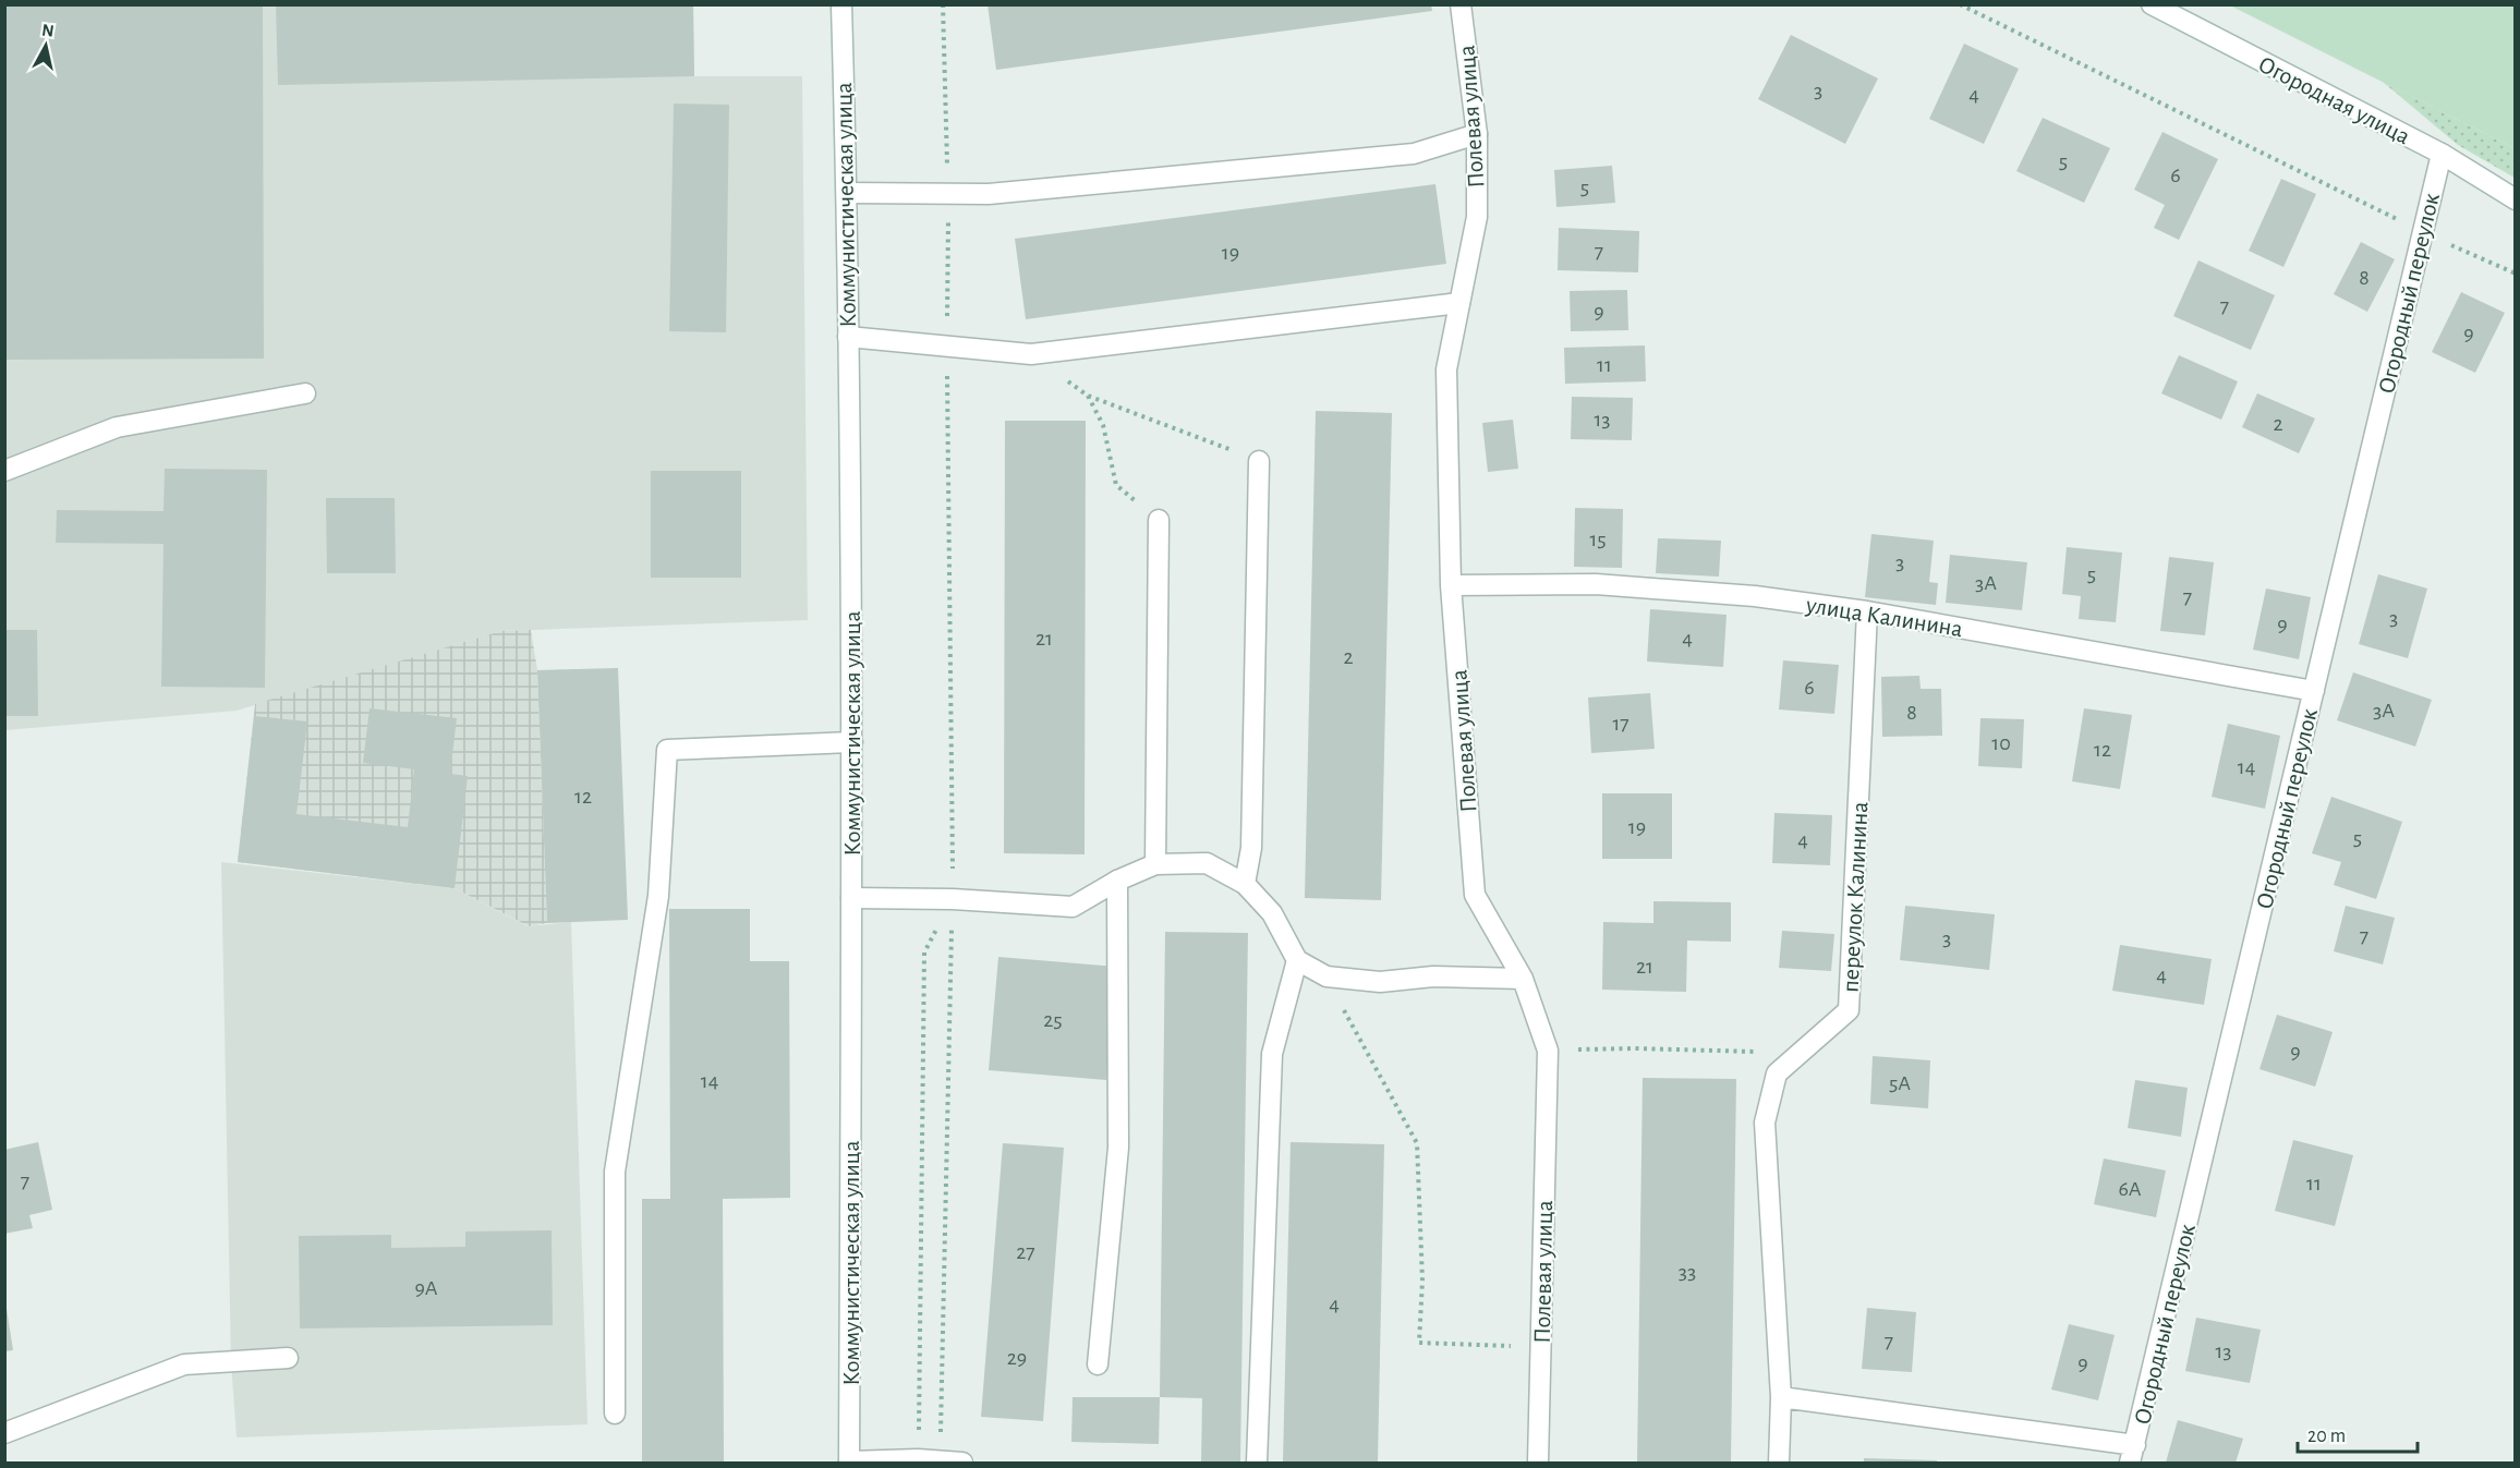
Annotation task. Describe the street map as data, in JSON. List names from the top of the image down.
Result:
{
  "streets": {
    "street": [
      "Огородная улица",
      "Полевая улица",
      "Коммунистическая улица",
      "Огородный переулок",
      "улица Калинина",
      "переулок Калинина"
    ]
  },
  "crossings": [
    ["Огородная улица", "Огородный переулок"],
    ["Полевая улица", "улица Калинина"],
    ["Огородный переулок", "улица Калинина"],
    ["улица Калинина", "переулок Калинина"]
  ],
  "house_numbers": [
    "3",
    "4",
    "5",
    "6",
    "5",
    "7",
    "19",
    "8",
    "7",
    "9",
    "9",
    "11",
    "13",
    "2",
    "15",
    "3",
    "5",
    "3А",
    "7",
    "3",
    "9",
    "21",
    "4",
    "2",
    "6",
    "3А",
    "8",
    "17",
    "10",
    "12",
    "14",
    "12",
    "19",
    "5",
    "4",
    "7",
    "3",
    "21",
    "4",
    "25",
    "9",
    "14",
    "5А",
    "7",
    "11",
    "6А",
    "27",
    "33",
    "9А",
    "4",
    "7",
    "13",
    "29",
    "9"
  ],
  "scale_bar": "20 m",
  "north": "top"
}
